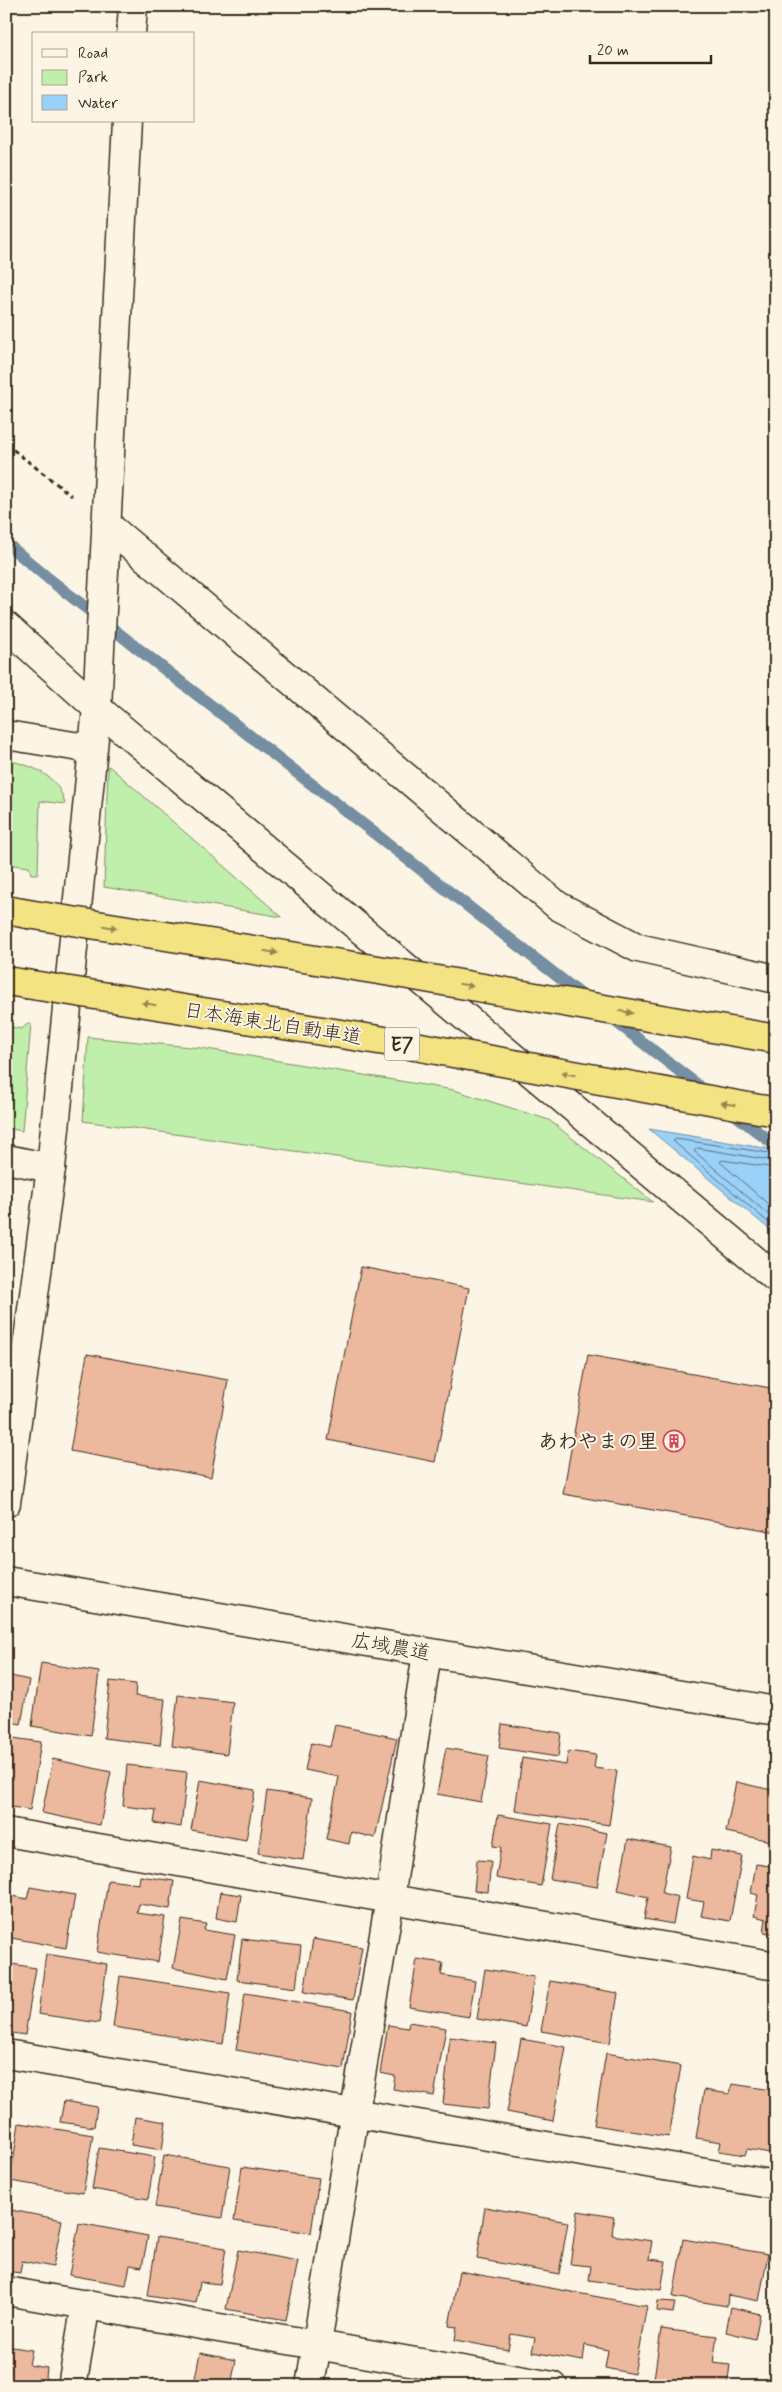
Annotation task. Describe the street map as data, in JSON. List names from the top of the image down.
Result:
{
  "streets": {
    "highway": ["日本海東北自動車道", "E7"],
    "street": ["広域農道"]
  },
  "places": {
    "building": ["あわやまの里"]
  },
  "legend": ["Road", "Park", "Water"],
  "scale_bar": "20 m"
}
